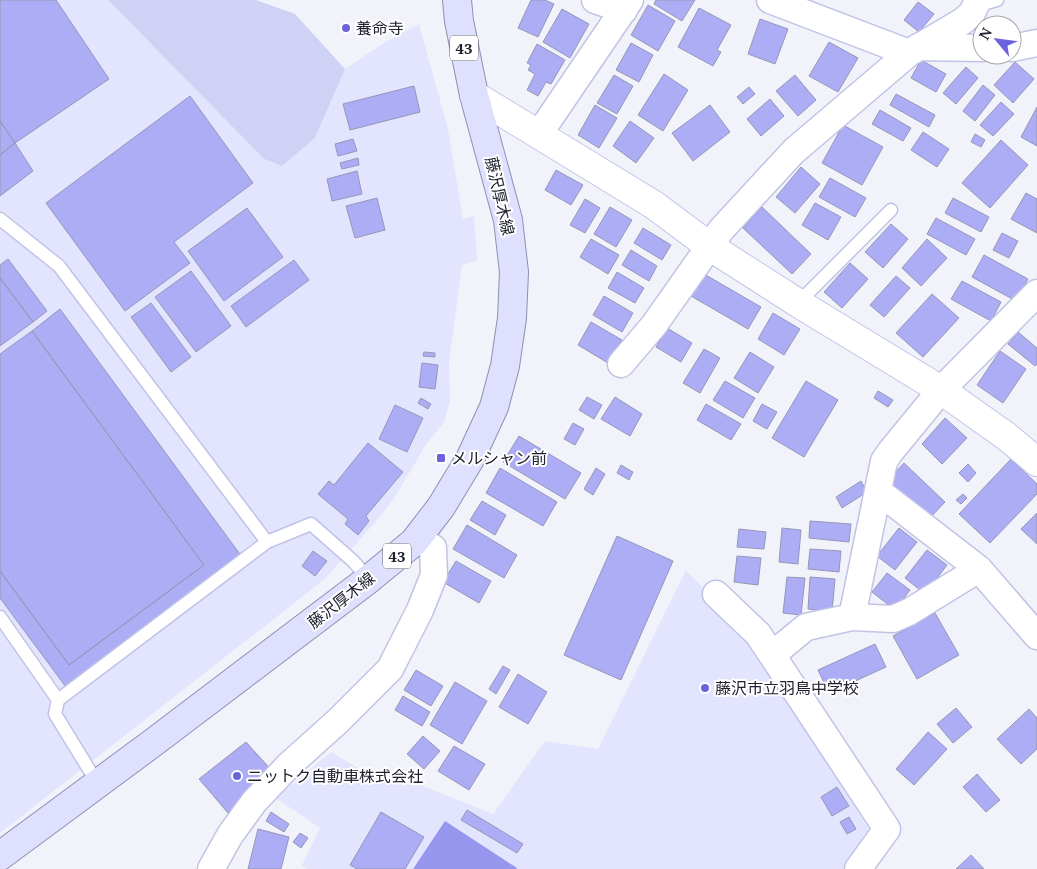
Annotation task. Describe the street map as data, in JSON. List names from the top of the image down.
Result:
{
  "streets": {
    "main road": ["43", "藤沢厚木線"]
  },
  "places": {
    "other": ["養命寺", "藤沢市立羽鳥中学校", "ニットク自動車株式会社"],
    "transit": ["メルシャン前"]
  },
  "north": "top left"
}
